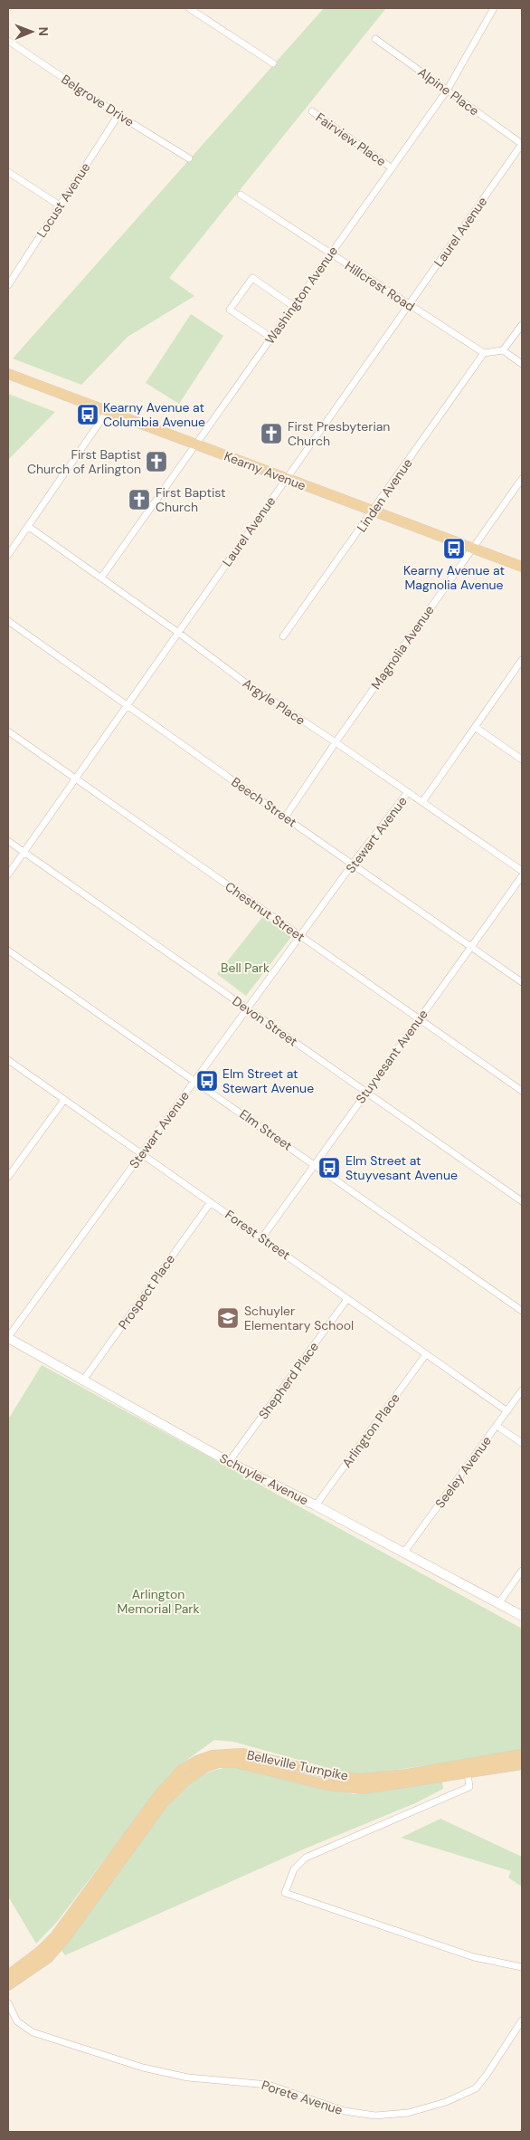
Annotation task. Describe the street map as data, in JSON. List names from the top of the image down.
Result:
{
  "streets": {
    "main road": ["Kearny Avenue", "Schuyler Avenue", "Belleville Turnpike"],
    "street": [
      "Alpine Place",
      "Belgrove Drive",
      "Fairview Place",
      "Locust Avenue",
      "Laurel Avenue",
      "Hillcrest Road",
      "Washington Avenue",
      "Linden Avenue",
      "Magnolia Avenue",
      "Argyle Place",
      "Beech Street",
      "Stewart Avenue",
      "Chestnut Street",
      "Devon Street",
      "Stuyvesant Avenue",
      "Elm Street",
      "Forest Street",
      "Prospect Place",
      "Shepherd Place",
      "Arlington Place",
      "Seeley Avenue",
      "Porete Avenue"
    ]
  },
  "crossings": [
    ["Alpine Place", "Laurel Avenue"],
    ["Alpine Place", "Washington Avenue"],
    ["Belgrove Drive", "Locust Avenue"],
    ["Fairview Place", "Washington Avenue"],
    ["Laurel Avenue", "Hillcrest Road"],
    ["Laurel Avenue", "Kearny Avenue"],
    ["Laurel Avenue", "Argyle Place"],
    ["Laurel Avenue", "Beech Street"],
    ["Laurel Avenue", "Chestnut Street"],
    ["Laurel Avenue", "Devon Street"],
    ["Hillcrest Road", "Washington Avenue"],
    ["Hillcrest Road", "Linden Avenue"],
    ["Washington Avenue", "Kearny Avenue"],
    ["Washington Avenue", "Argyle Place"],
    ["Kearny Avenue", "Linden Avenue"],
    ["Kearny Avenue", "Magnolia Avenue"],
    ["Magnolia Avenue", "Argyle Place"],
    ["Magnolia Avenue", "Beech Street"],
    ["Argyle Place", "Stewart Avenue"],
    ["Beech Street", "Stewart Avenue"],
    ["Beech Street", "Stuyvesant Avenue"],
    ["Stewart Avenue", "Chestnut Street"],
    ["Stewart Avenue", "Devon Street"],
    ["Stewart Avenue", "Elm Street"],
    ["Stewart Avenue", "Forest Street"],
    ["Stewart Avenue", "Schuyler Avenue"],
    ["Chestnut Street", "Stuyvesant Avenue"],
    ["Devon Street", "Stuyvesant Avenue"],
    ["Stuyvesant Avenue", "Elm Street"],
    ["Stuyvesant Avenue", "Forest Street"],
    ["Forest Street", "Prospect Place"],
    ["Forest Street", "Shepherd Place"],
    ["Forest Street", "Arlington Place"],
    ["Forest Street", "Seeley Avenue"],
    ["Prospect Place", "Schuyler Avenue"],
    ["Shepherd Place", "Schuyler Avenue"],
    ["Arlington Place", "Schuyler Avenue"],
    ["Seeley Avenue", "Schuyler Avenue"]
  ],
  "parks": ["Bell Park", "Arlington Memorial Park"],
  "places": {
    "bus stop": [
      "Kearny Avenue at Columbia Avenue",
      "Kearny Avenue at Magnolia Avenue",
      "Elm Street at Stewart Avenue",
      "Elm Street at Stuyvesant Avenue"
    ],
    "church": ["First Presbyterian Church", "First Baptist Church of Arlington", "First Baptist Church"],
    "school or university": ["Schuyler Elementary School"]
  },
  "north": "right"
}
